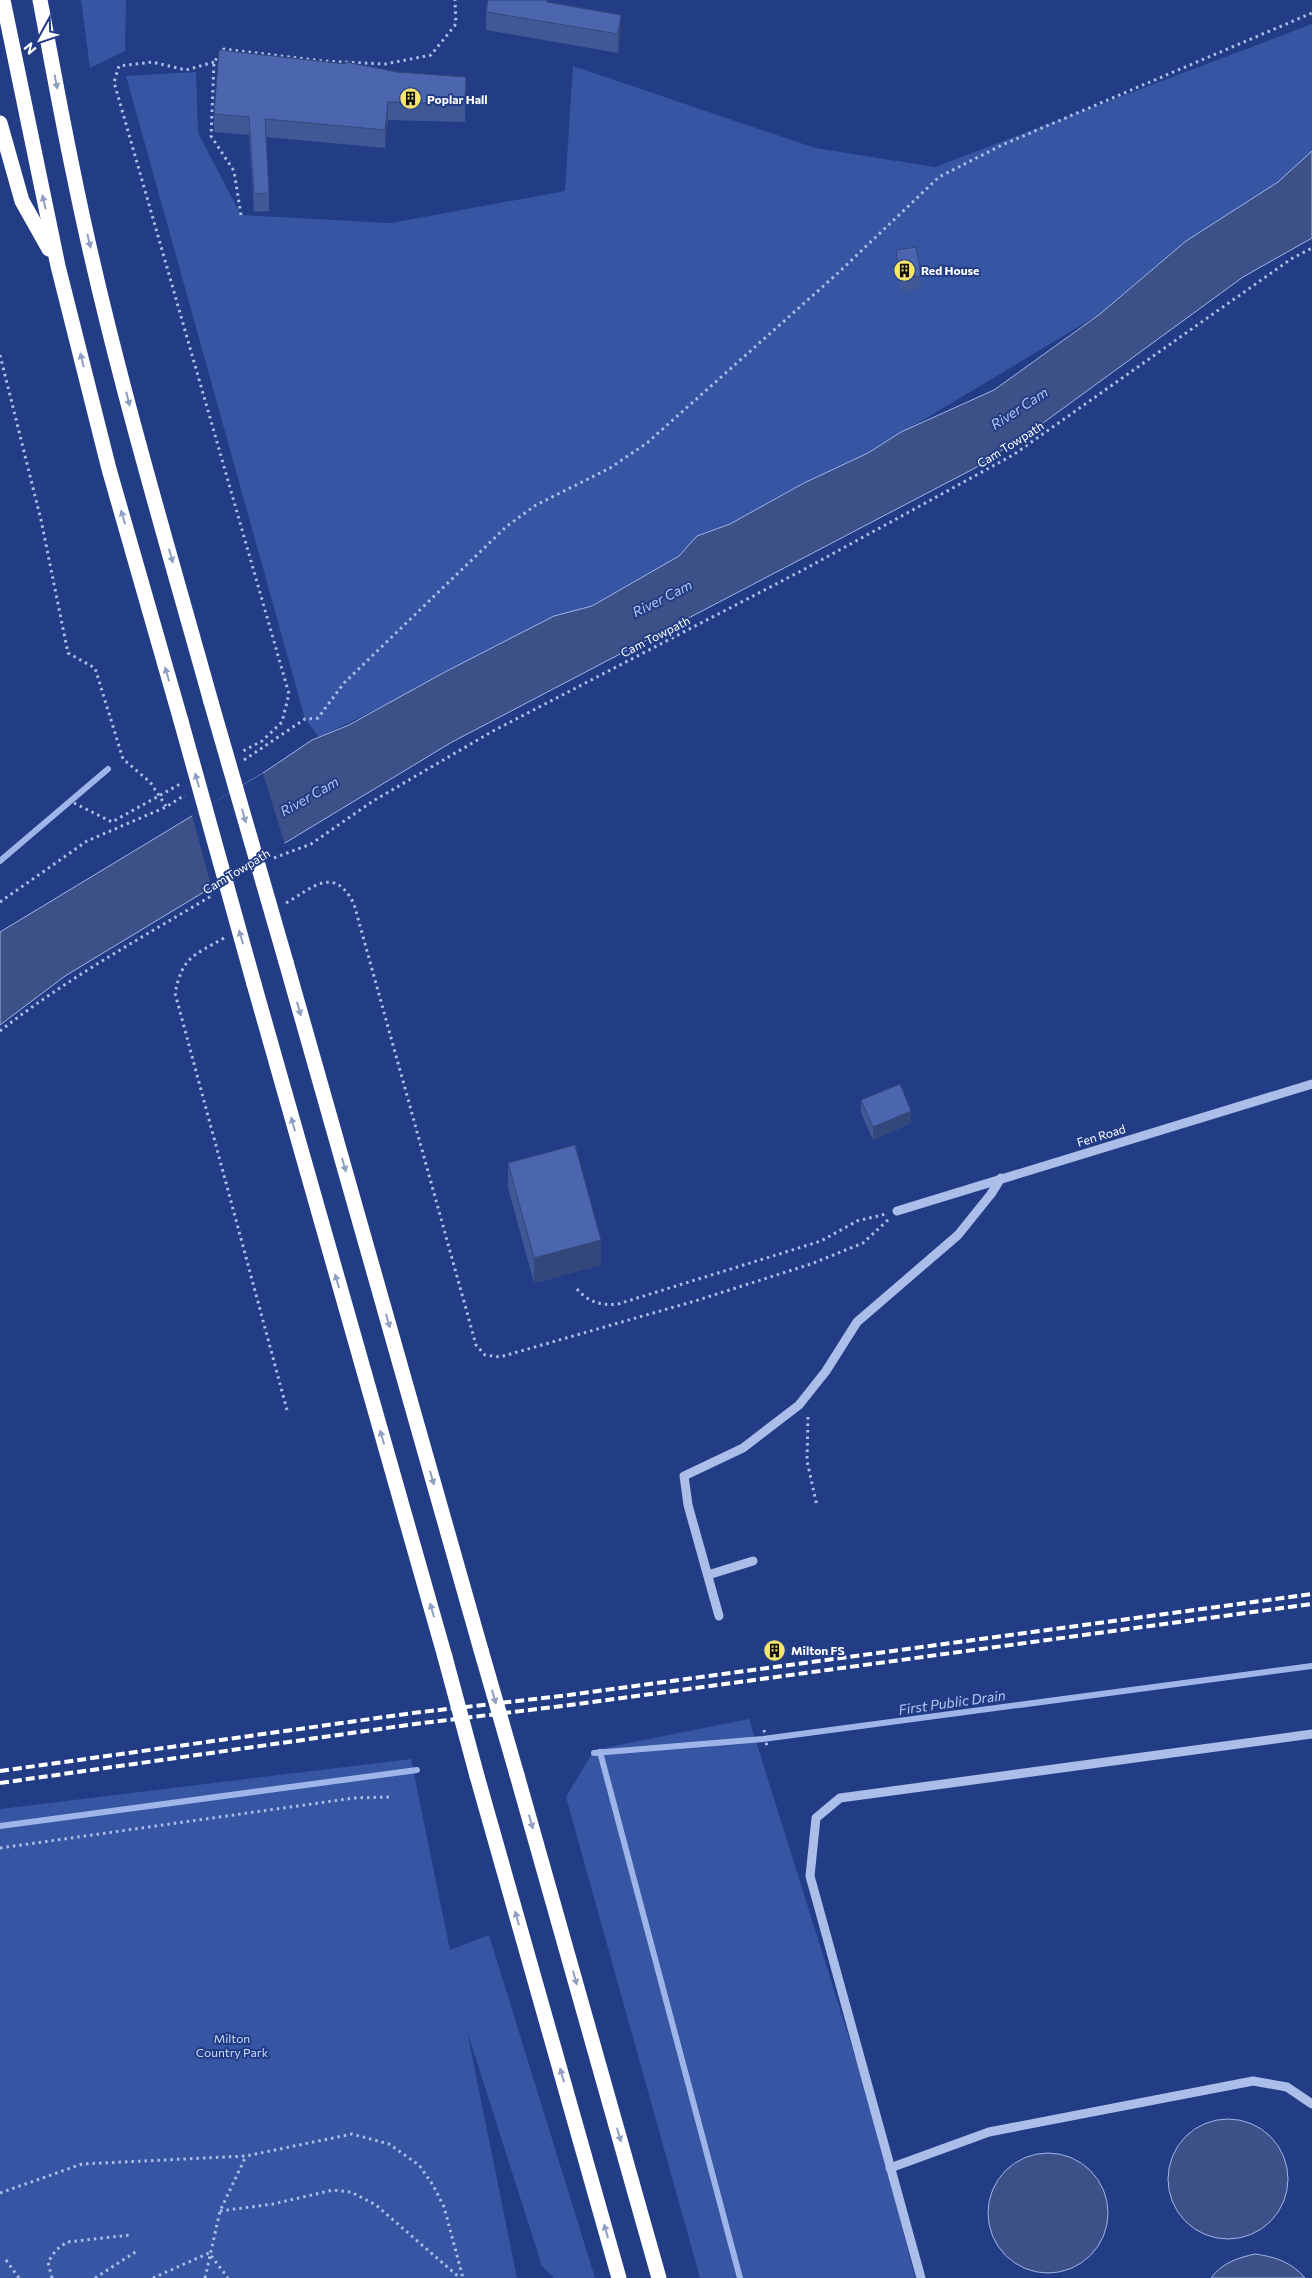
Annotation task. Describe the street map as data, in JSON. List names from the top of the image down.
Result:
{
  "streets": {
    "street": ["Fen Road"],
    "path": ["Cam Towpath"]
  },
  "water": ["River Cam", "First Public Drain"],
  "parks": ["Milton Country Park"],
  "places": {
    "building": ["Poplar Hall", "Red House", "Milton FS"]
  },
  "north": "bottom left"
}
